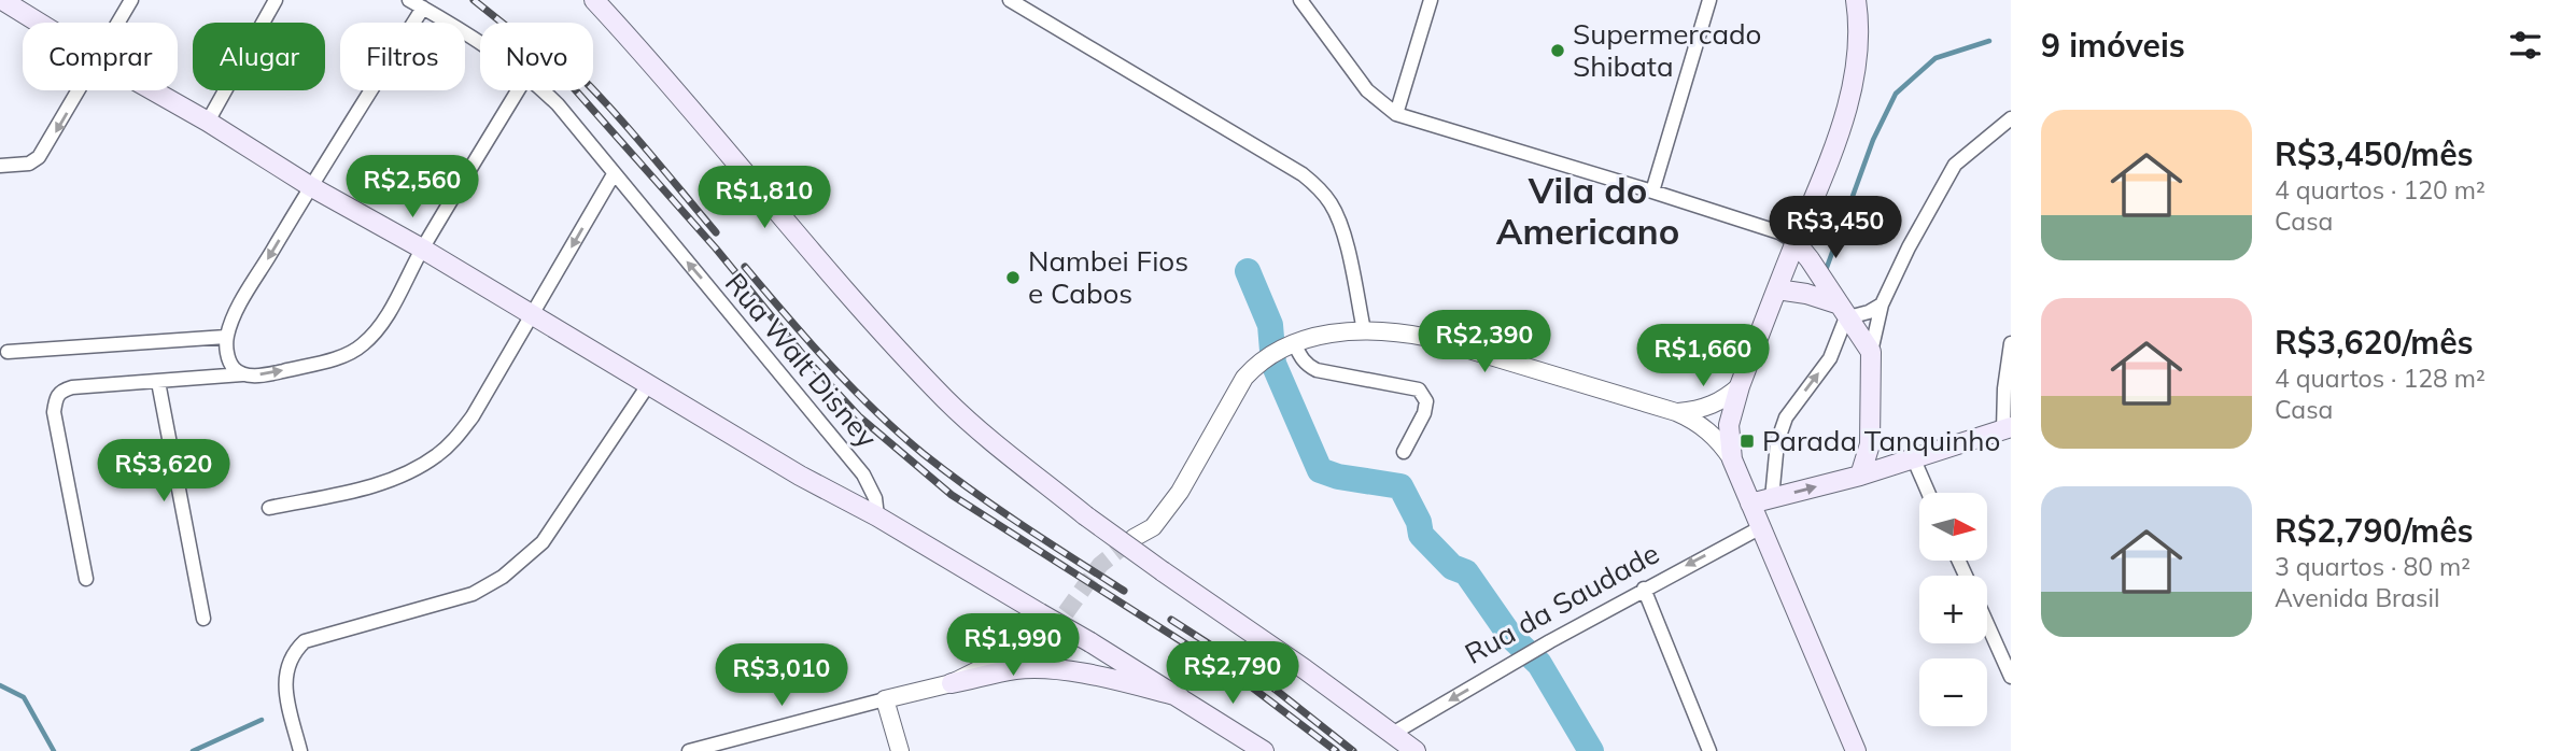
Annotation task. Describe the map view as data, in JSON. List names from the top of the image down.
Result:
{
  "streets": {
    "street": ["Rua Walt Disney", "Rua da Saudade"]
  },
  "one_way": ["Rua Walt Disney", "Rua da Saudade"],
  "districts": ["Vila do Americano"],
  "places": {
    "other": ["Supermercado Shibata", "Nambei Fios e Cabos"],
    "transit": ["Parada Tanquinho"]
  },
  "north": "right",
  "page": {
    "heading": "9 imóveis",
    "chip": [
      "Comprar",
      "Alugar",
      "Filtros",
      "Novo"
    ],
    "list": [
      {
        "name": "R$3,450/mês",
        "note": "4 quartos · 120 m² · Casa"
      },
      {
        "name": "R$3,620/mês",
        "note": "4 quartos · 128 m² · Casa"
      },
      {
        "name": "R$2,790/mês",
        "note": "3 quartos · 80 m² · Avenida Brasil"
      }
    ],
    "price": [
      "R$2,560",
      "R$1,810",
      "R$3,450",
      "R$2,390",
      "R$1,660",
      "R$3,620",
      "R$1,990",
      "R$2,790",
      "R$3,010"
    ],
    "map_buttons": ["+", "−"]
  }
}
